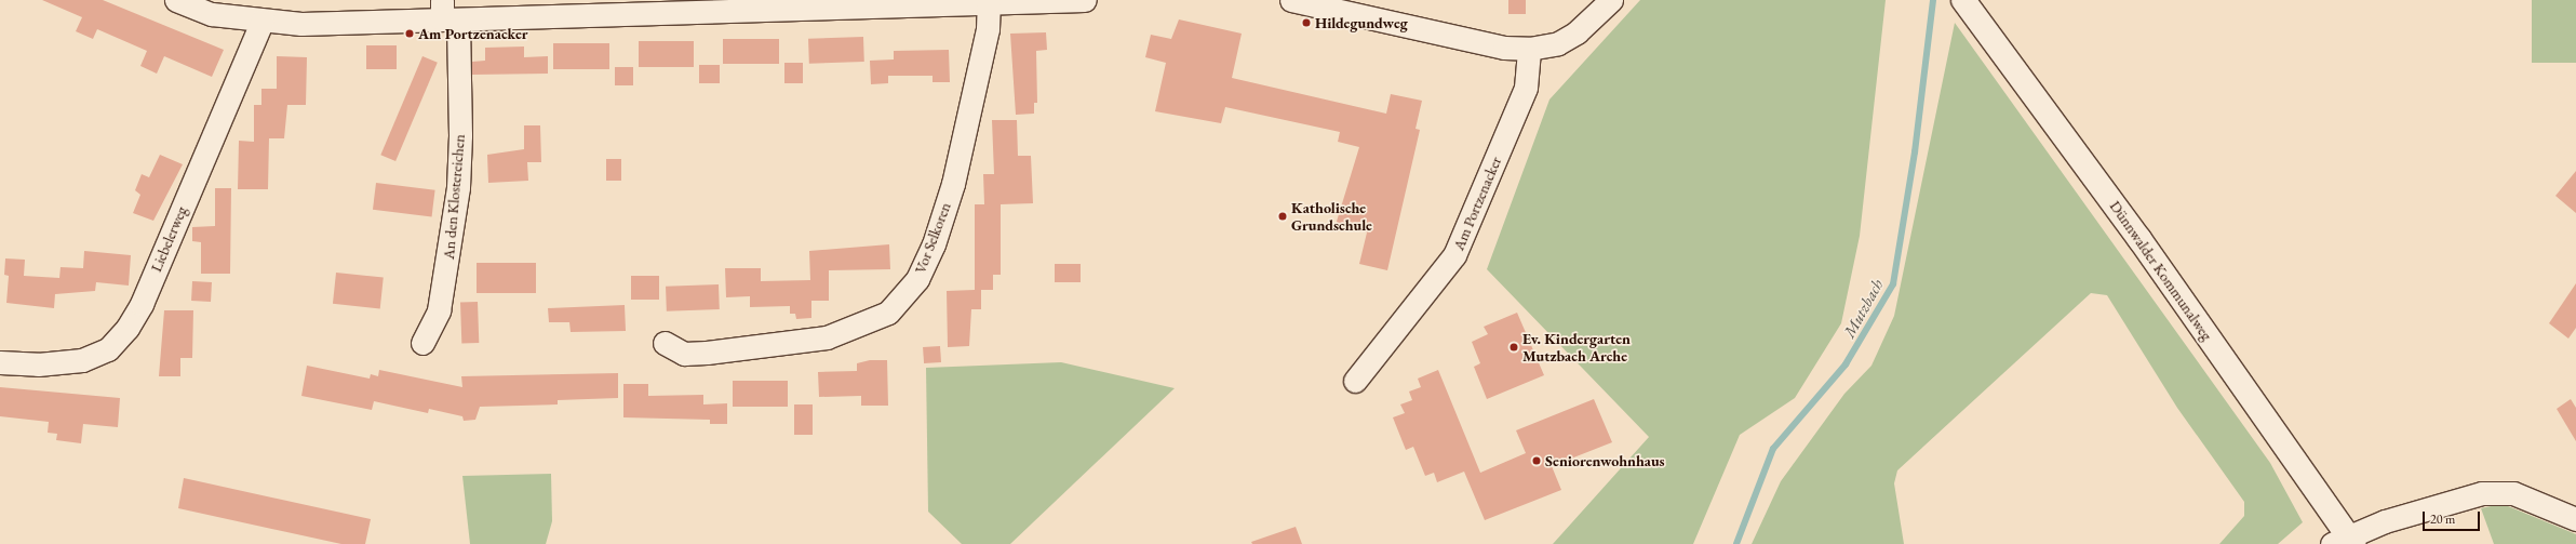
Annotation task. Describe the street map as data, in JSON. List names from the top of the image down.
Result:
{
  "streets": {
    "main road": ["Dünnwalder Kommunalweg"],
    "street": [
      "An den Klostereichen",
      "Am Portzenacker",
      "Vor Selkoren",
      "Liebelerweg"
    ]
  },
  "water": ["Mutzbach"],
  "places": [
    "Hildegundweg",
    "Am Portzenacker",
    "Katholische Grundschule",
    "Ev. Kindergarten Mutzbach Arche",
    "Seniorenwohnhaus"
  ],
  "scale_bar": "20 m"
}
